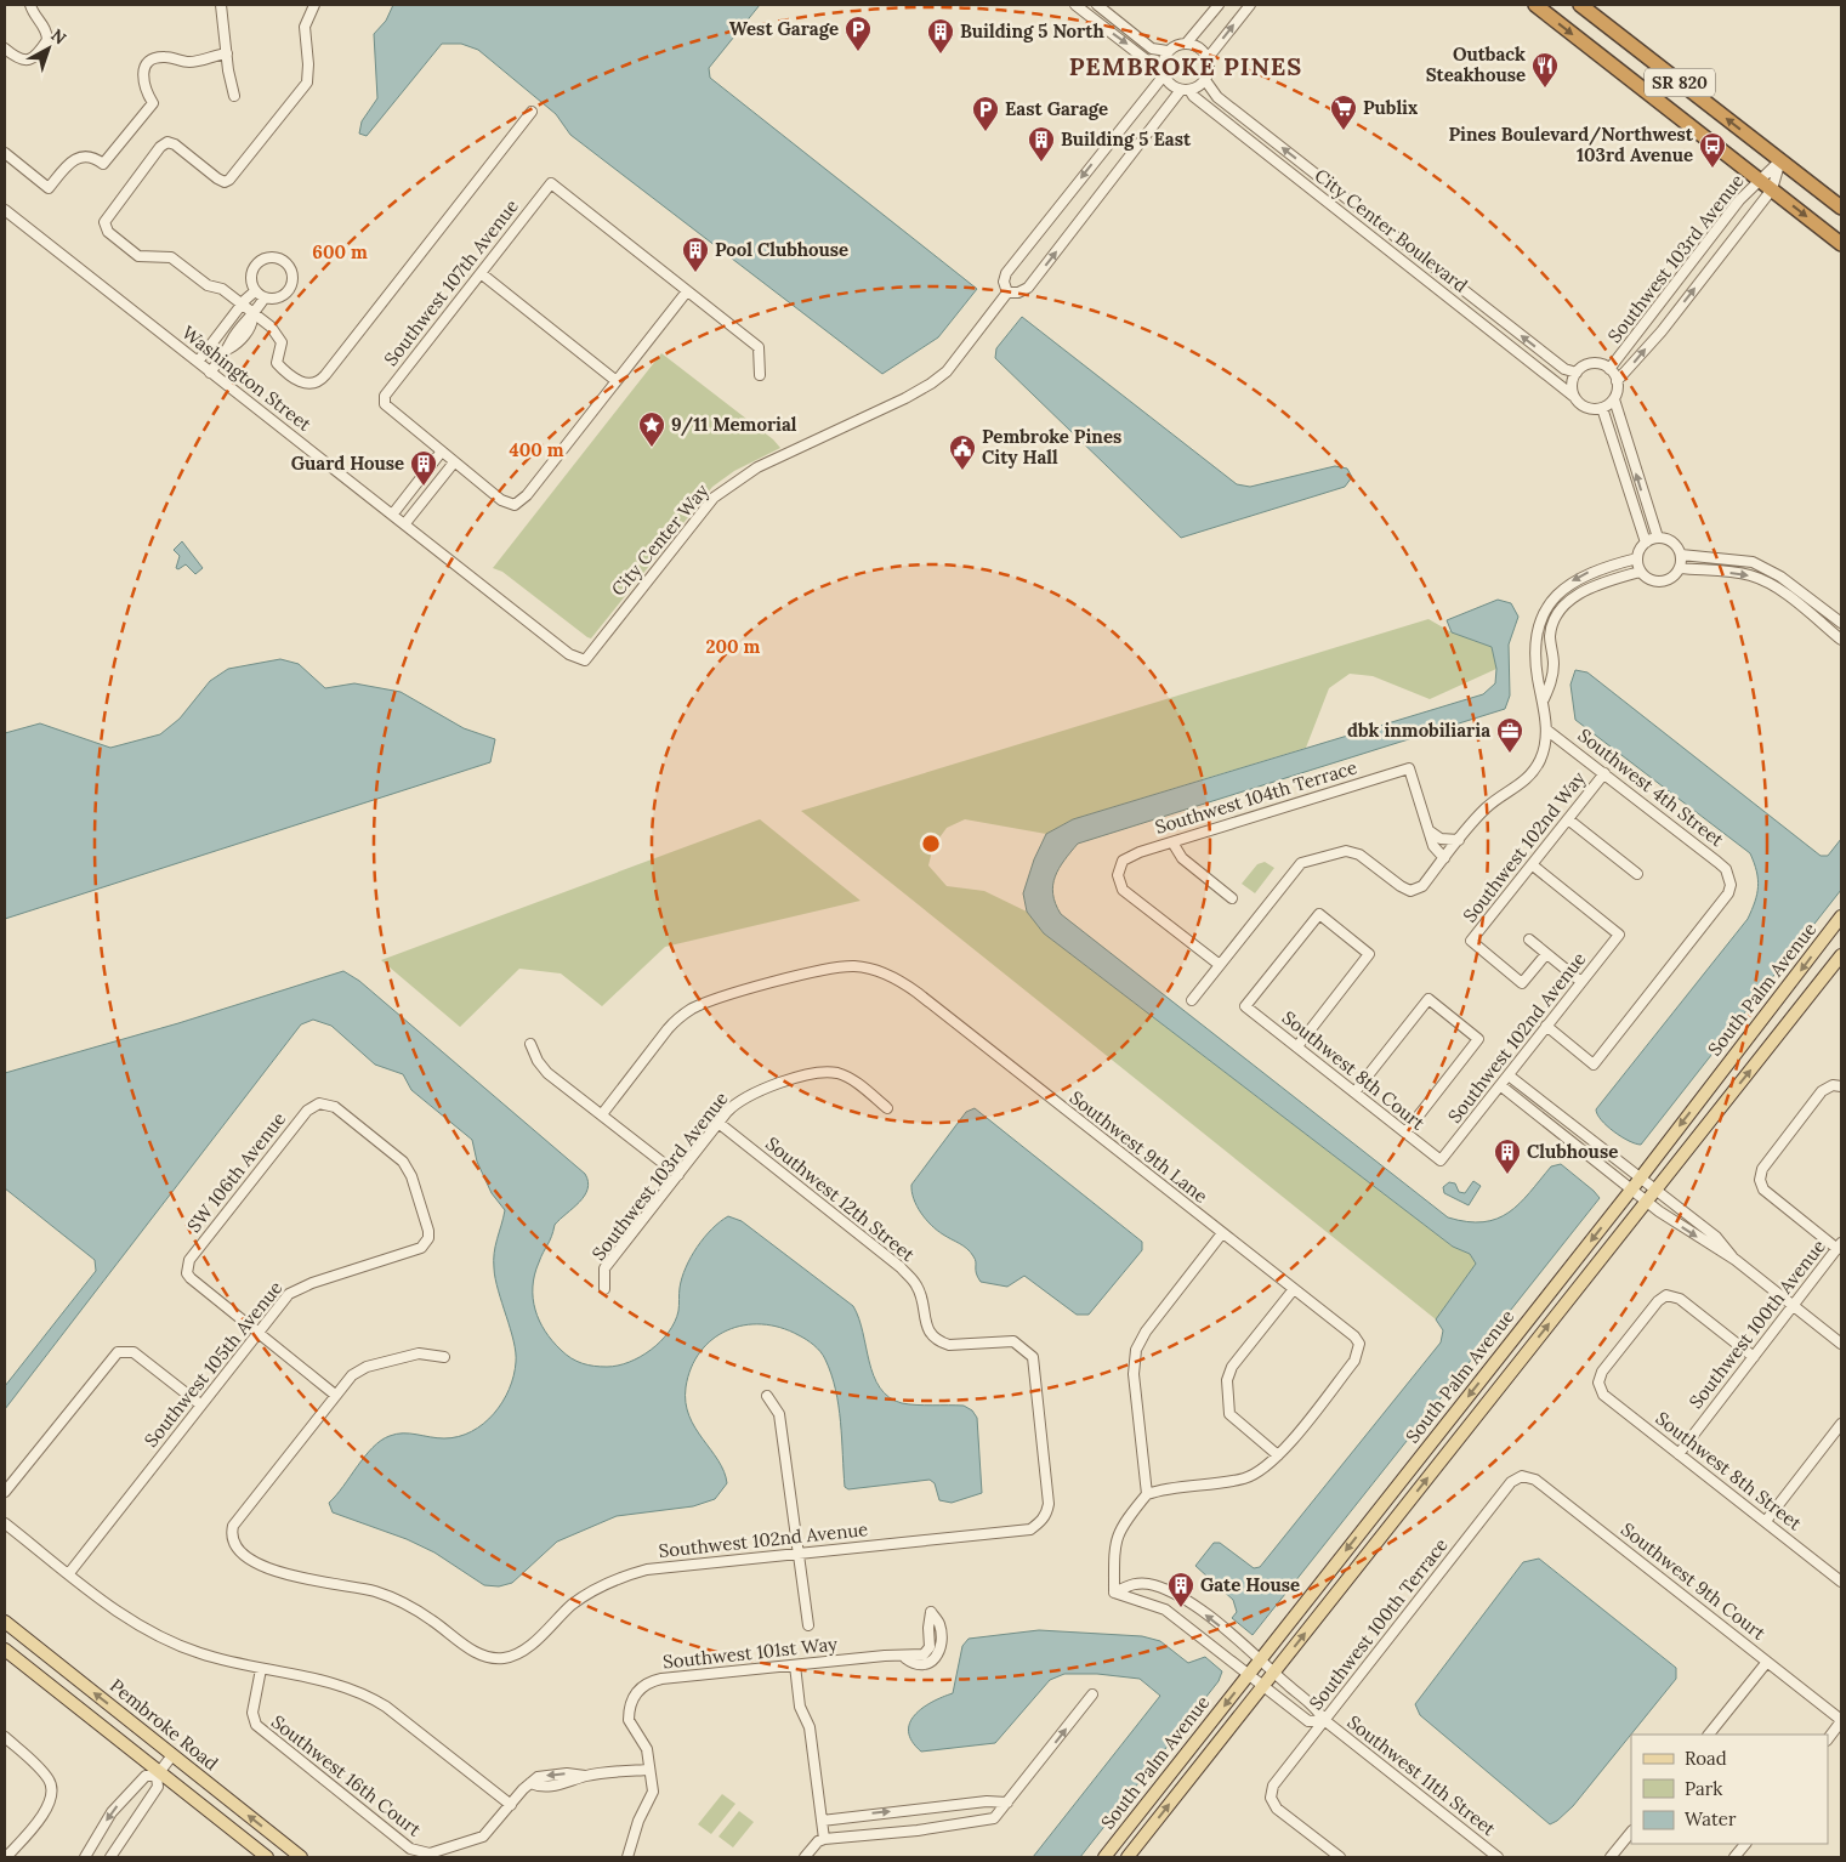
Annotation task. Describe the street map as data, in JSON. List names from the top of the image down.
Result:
{
  "streets": {
    "highway": ["SR 820"],
    "main road": ["South Palm Avenue", "Pembroke Road"],
    "street": [
      "City Center Boulevard",
      "Southwest 103rd Avenue",
      "Southwest 107th Avenue",
      "Washington Street",
      "City Center Way",
      "Southwest 4th Street",
      "Southwest 104th Terrace",
      "Southwest 102nd Way",
      "Southwest 102nd Avenue",
      "Southwest 8th Court",
      "Southwest 9th Lane",
      "SW 106th Avenue",
      "Southwest 12th Street",
      "Southwest 100th Avenue",
      "Southwest 105th Avenue",
      "Southwest 8th Street",
      "Southwest 9th Court",
      "Southwest 100th Terrace",
      "Southwest 101st Way",
      "Southwest 16th Court",
      "Southwest 11th Street"
    ]
  },
  "crossings": [
    ["SR 820", "Southwest 103rd Avenue"],
    ["City Center Boulevard", "Southwest 103rd Avenue"],
    ["Southwest 103rd Avenue", "Southwest 12th Street"],
    ["Washington Street", "City Center Way"],
    ["Southwest 4th Street", "Southwest 102nd Way"],
    ["Southwest 4th Street", "Southwest 102nd Avenue"],
    ["Southwest 102nd Way", "Southwest 102nd Avenue"],
    ["South Palm Avenue", "Southwest 11th Street"],
    ["Southwest 102nd Avenue", "Southwest 8th Court"],
    ["Southwest 102nd Avenue", "Southwest 12th Street"],
    ["SW 106th Avenue", "Southwest 105th Avenue"],
    ["Southwest 100th Avenue", "Southwest 8th Street"],
    ["Southwest 9th Court", "Southwest 100th Terrace"],
    ["Southwest 100th Terrace", "Southwest 11th Street"]
  ],
  "districts": ["PEMBROKE PINES"],
  "places": {
    "parking": ["West Garage", "East Garage"],
    "building": [
      "Building 5 North",
      "Building 5 East",
      "Pool Clubhouse",
      "Guard House",
      "Clubhouse",
      "Gate House"
    ],
    "restaurant": ["Outback Steakhouse"],
    "supermarket": ["Publix"],
    "bus stop": ["Pines Boulevard/Northwest 103rd Avenue"],
    "place": ["9/11 Memorial"],
    "public building": ["Pembroke Pines City Hall"],
    "office": ["dbk inmobiliaria"]
  },
  "legend": ["Road", "Park", "Water"],
  "north": "top right",
  "rings": ["600 m", "400 m", "200 m"]
}
